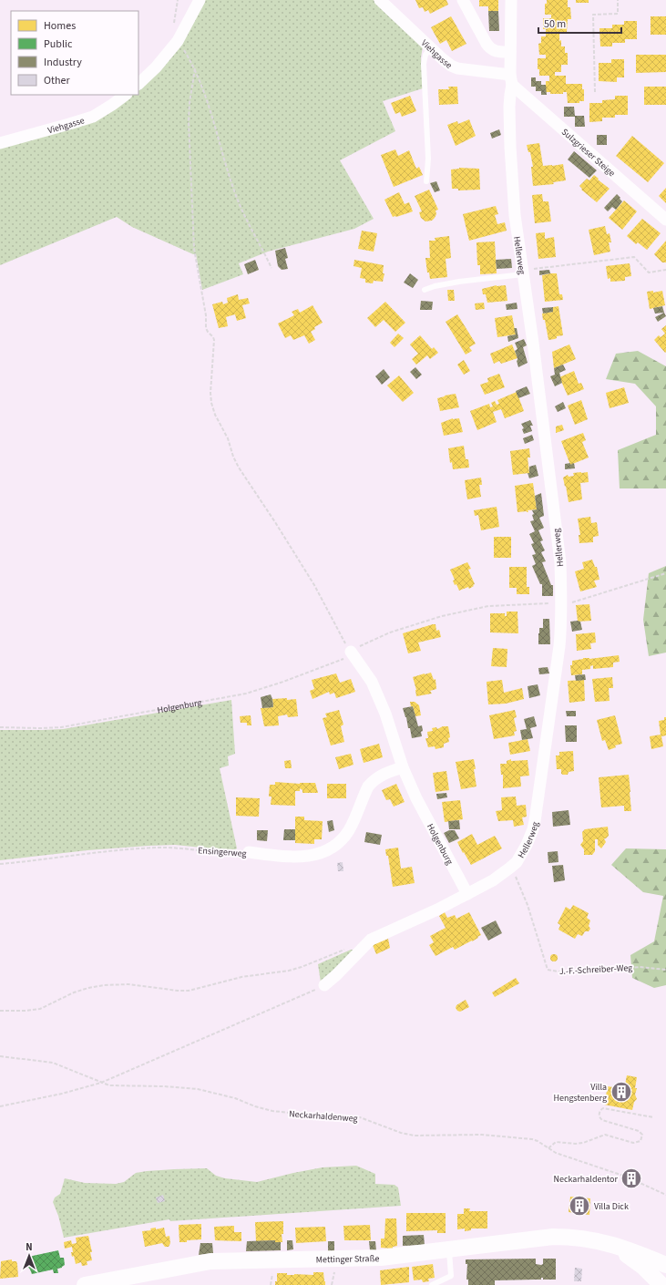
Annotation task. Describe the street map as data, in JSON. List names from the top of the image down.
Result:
{
  "streets": {
    "main road": ["Mettinger Straße"],
    "street": [
      "Viehgasse",
      "Sulzgrieser Steige",
      "Hellerweg",
      "Holgenburg",
      "Ensingerweg"
    ],
    "path": ["J.-F.-Schreiber-Weg", "Neckarhaldenweg"]
  },
  "crossings": [
    ["Viehgasse", "Sulzgrieser Steige"],
    ["Viehgasse", "Hellerweg"],
    ["Sulzgrieser Steige", "Hellerweg"],
    ["Hellerweg", "Holgenburg"],
    ["Hellerweg", "J.-F.-Schreiber-Weg"],
    ["Holgenburg", "Ensingerweg"]
  ],
  "places": {
    "building": ["Villa Hengstenberg", "Neckarhaldentor", "Villa Dick"]
  },
  "legend": [
    "Homes",
    "Public",
    "Industry",
    "Other"
  ],
  "scale_bar": "50 m",
  "north": "top"
}
